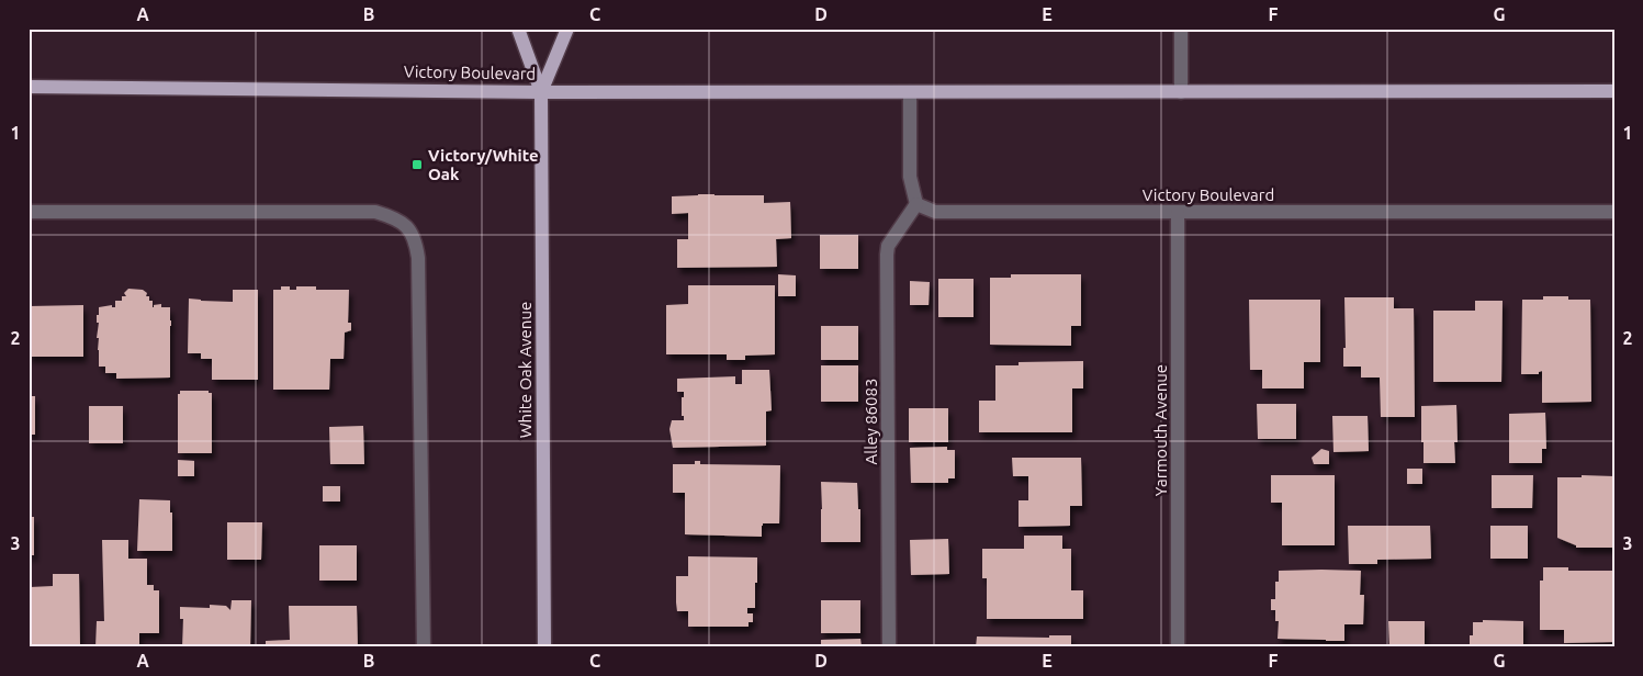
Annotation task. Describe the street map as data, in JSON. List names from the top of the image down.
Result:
{
  "streets": {
    "main road": ["Victory Boulevard", "White Oak Avenue"],
    "street": ["Alley 86083", "Yarmouth Avenue"]
  },
  "crossings": [
    ["Victory Boulevard", "White Oak Avenue"],
    ["Victory Boulevard", "Alley 86083"],
    ["Victory Boulevard", "Yarmouth Avenue"]
  ],
  "places": {
    "transit": ["Victory/White Oak"]
  },
  "grid": {
    "columns": [
      "A",
      "B",
      "C",
      "D",
      "E",
      "F",
      "G"
    ],
    "rows": ["1", "2", "3"]
  }
}
